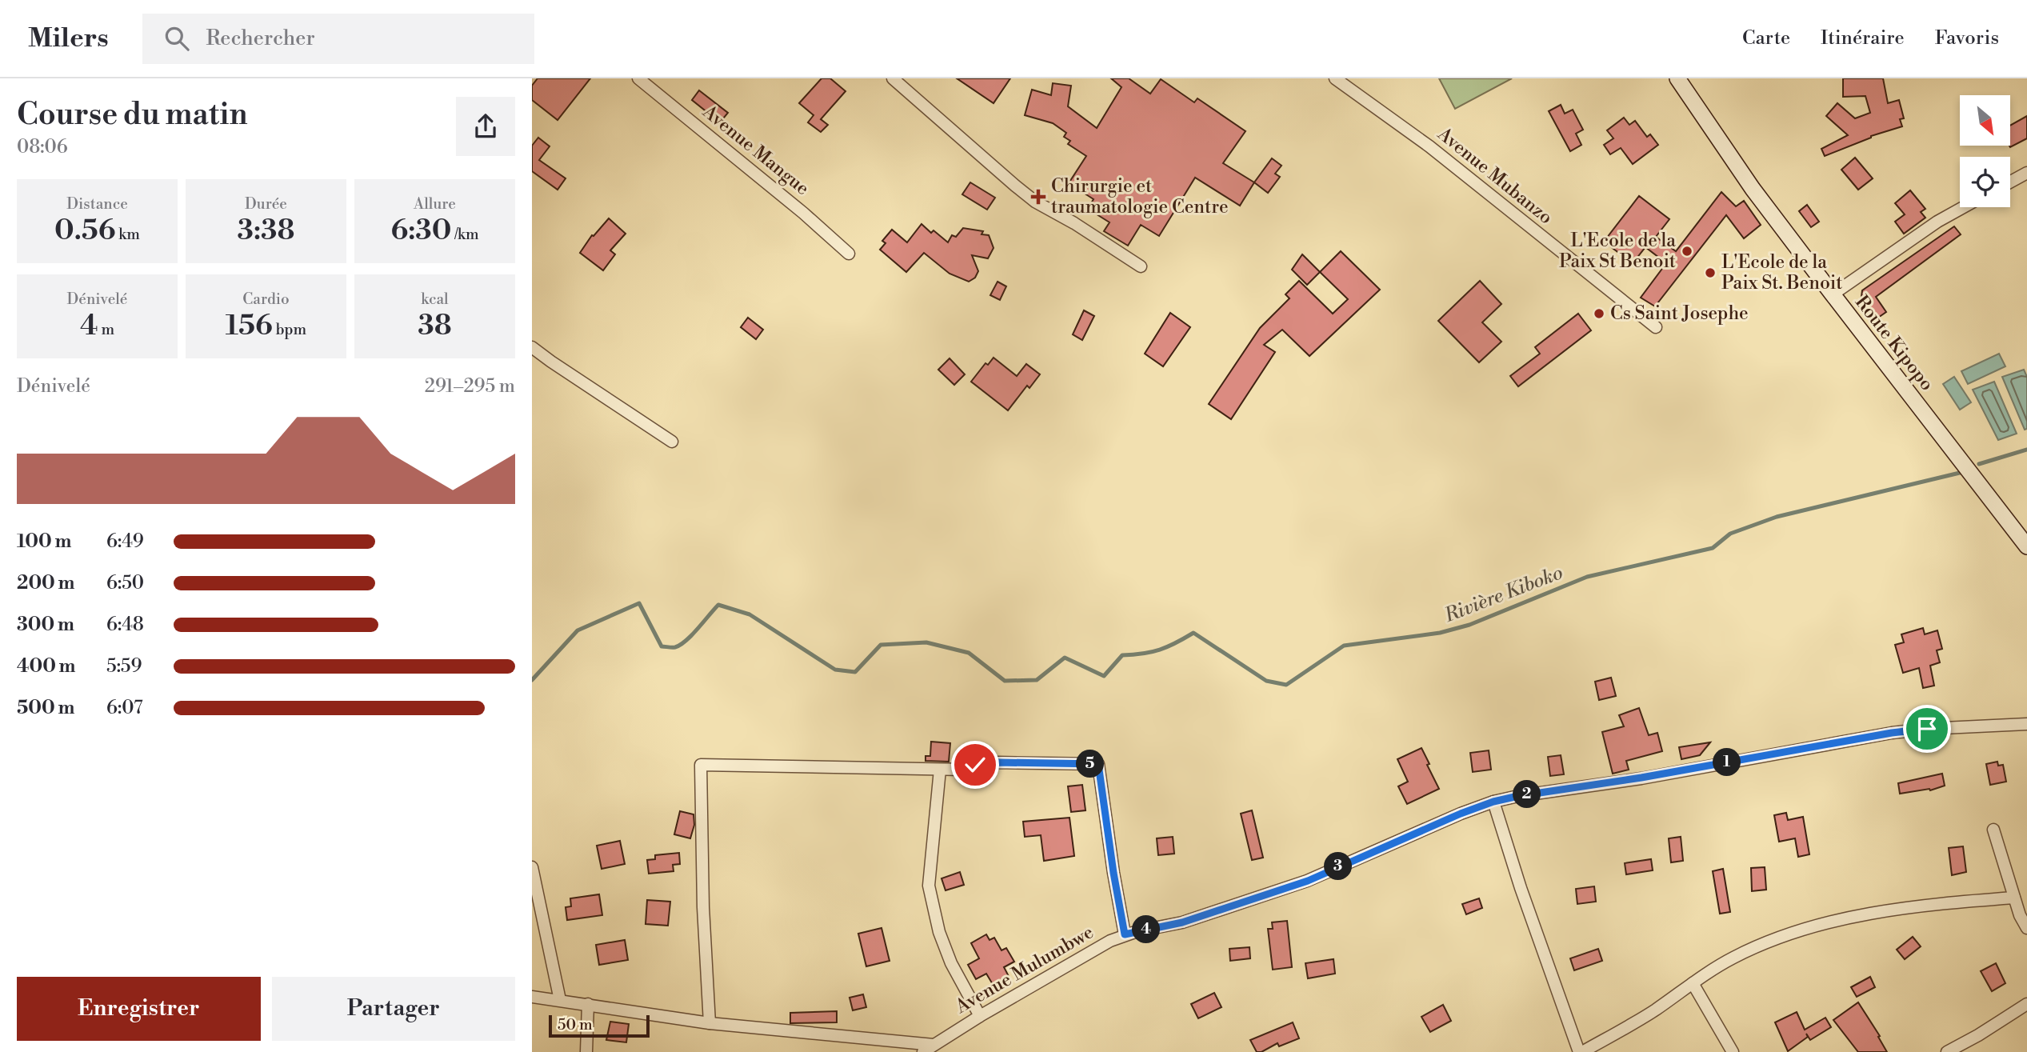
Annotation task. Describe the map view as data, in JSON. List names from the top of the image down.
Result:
{
  "streets": {
    "main road": ["Route Kipopo"],
    "street": ["Avenue Mangue", "Avenue Mubanzo", "Avenue Mulumbwe"]
  },
  "water": ["Rivière Kiboko"],
  "places": {
    "health": ["Chirurgie et traumatologie Centre"],
    "other": ["L'Ecole de la Paix St Benoit", "L'Ecole de la Paix St. Benoit", "Cs Saint Josephe"]
  },
  "scale_bar": "50 m",
  "north": "bottom right",
  "page": {
    "header": "Milers",
    "search": "Rechercher",
    "nav": ["Carte", "Itinéraire", "Favoris"],
    "heading": ["Course du matin", "08:06"],
    "stats": [
      ["Distance", "0.56 km"],
      ["Durée", "3:38"],
      ["Allure", "6:30 /km"],
      ["Dénivelé", "4 m"],
      ["Cardio", "156 bpm"],
      ["kcal", "38"]
    ],
    "chart": ["Dénivelé", "291–295 m"],
    "list": [
      {
        "name": "100 m",
        "note": "6:49"
      },
      {
        "name": "200 m",
        "note": "6:50"
      },
      {
        "name": "300 m",
        "note": "6:48"
      },
      {
        "name": "400 m",
        "note": "5:59"
      },
      {
        "name": "500 m",
        "note": "6:07"
      }
    ],
    "pins": [
      "1",
      "5",
      "2",
      "3",
      "4"
    ],
    "buttons": ["Enregistrer", "Partager"],
    "scale": "50 m"
  }
}
